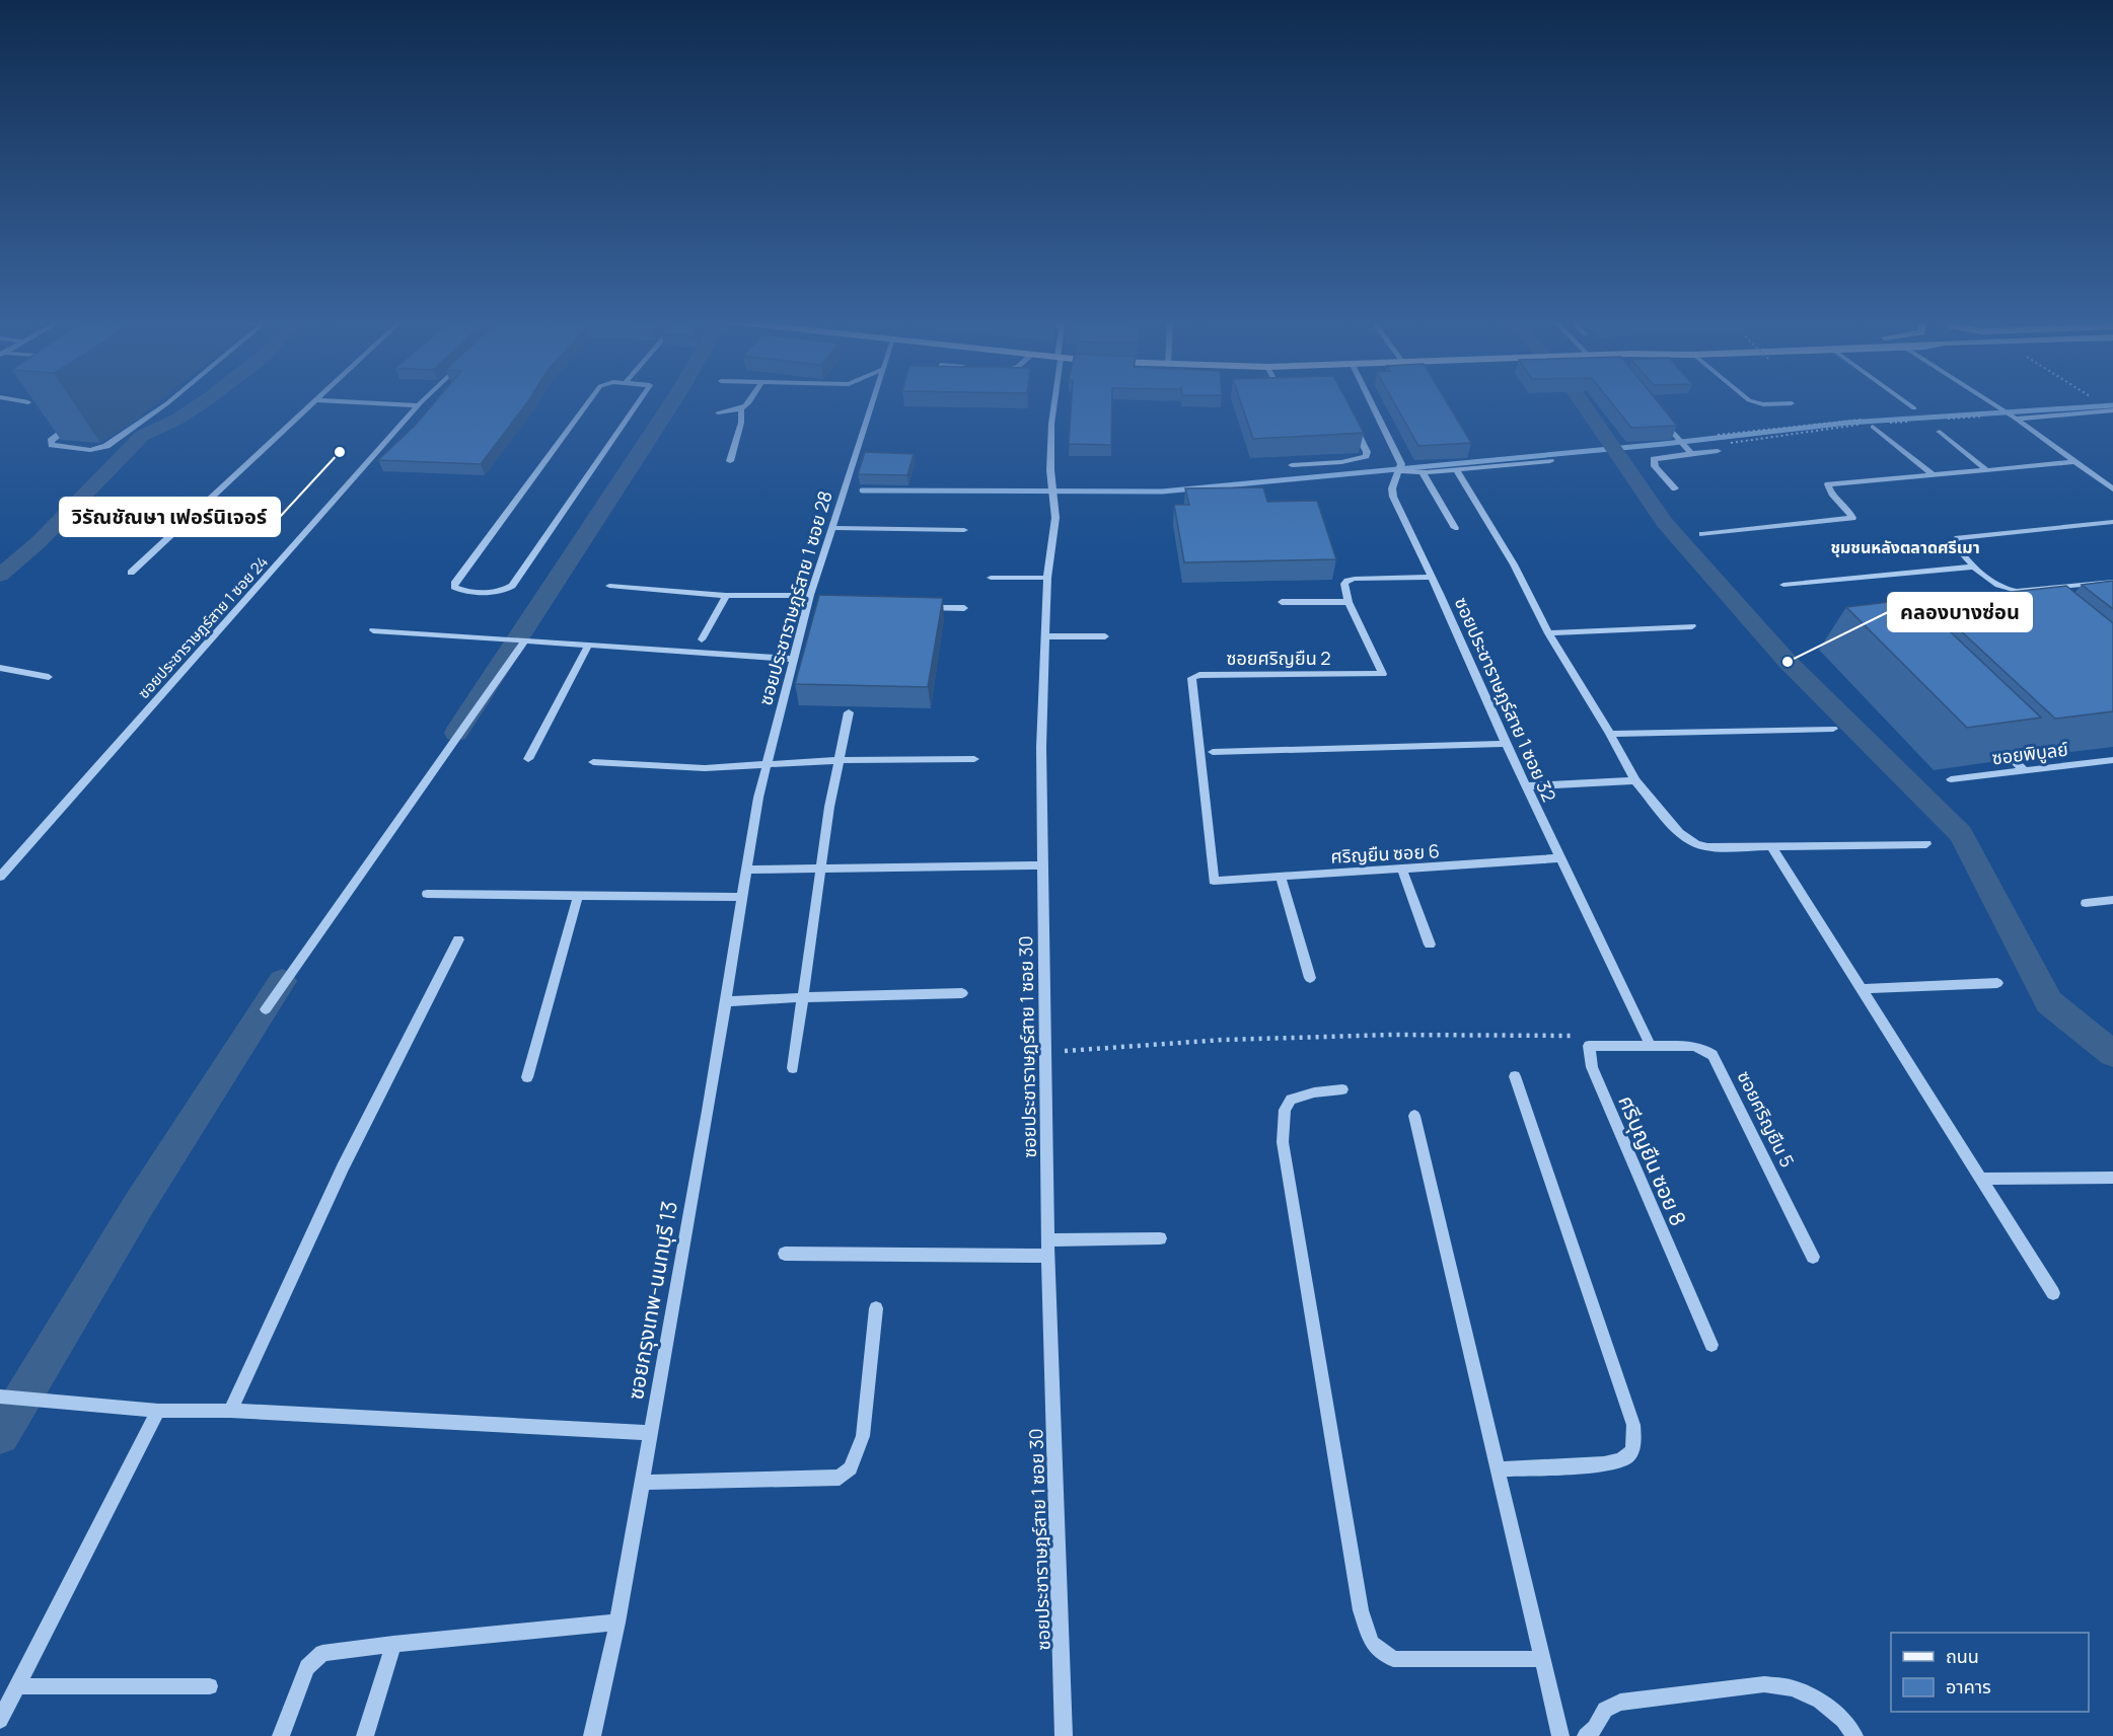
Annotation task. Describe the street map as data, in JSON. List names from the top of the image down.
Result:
{
  "streets": {
    "street": [
      "ซอยประชาราษฎร์สาย 1 ซอย 28",
      "ซอยประชาราษฎร์สาย 1 ซอย 24",
      "ซอยศริญยืน 2",
      "ซอยประชาราษฎร์สาย 1 ซอย 32",
      "ซอยพิบูลย์",
      "ศริญยืน ซอย 6",
      "ซอยประชาราษฎร์สาย 1 ซอย 30",
      "ซอยศริญยืน 5",
      "ศรีบุญยืน ซอย 8",
      "ซอยกรุงเทพ-นนทบุรี 13"
    ]
  },
  "crossings": [
    ["ซอยประชาราษฎร์สาย 1 ซอย 28", "ซอยกรุงเทพ-นนทบุรี 13"],
    ["ซอยศริญยืน 2", "ศริญยืน ซอย 6"],
    ["ซอยประชาราษฎร์สาย 1 ซอย 32", "ศริญยืน ซอย 6"],
    ["ซอยประชาราษฎร์สาย 1 ซอย 32", "ซอยศริญยืน 5"]
  ],
  "districts": ["ชุมชนหลังตลาดศรีเมา"],
  "places": ["วิรัณชัณษา เฟอร์นิเจอร์", "คลองบางซ่อน"],
  "legend": ["ถนน", "อาคาร"]
}
